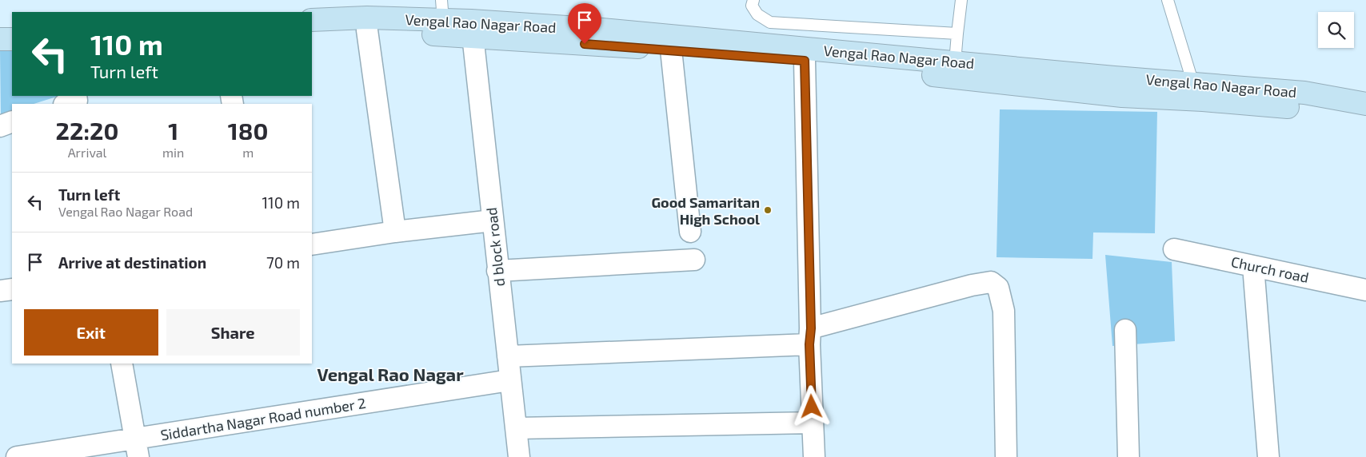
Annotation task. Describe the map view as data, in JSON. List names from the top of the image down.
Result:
{
  "streets": {
    "main road": ["Vengal Rao Nagar Road"],
    "street": ["d block road", "Church road", "Siddartha Nagar Road number 2"]
  },
  "crossings": [
    ["Vengal Rao Nagar Road", "d block road"],
    ["d block road", "Siddartha Nagar Road number 2"]
  ],
  "districts": ["Vengal Rao Nagar"],
  "places": ["Good Samaritan High School"],
  "page": {
    "turn": ["110 m", "Turn left"],
    "eta": [
      "22:20",
      "Arrival",
      "1",
      "min",
      "180",
      "m"
    ],
    "list": [
      {
        "name": "Turn left",
        "note": "Vengal Rao Nagar Road",
        "value": "110 m"
      },
      {
        "name": "Arrive at destination",
        "value": "70 m"
      }
    ],
    "buttons": ["Exit", "Share"]
  }
}
